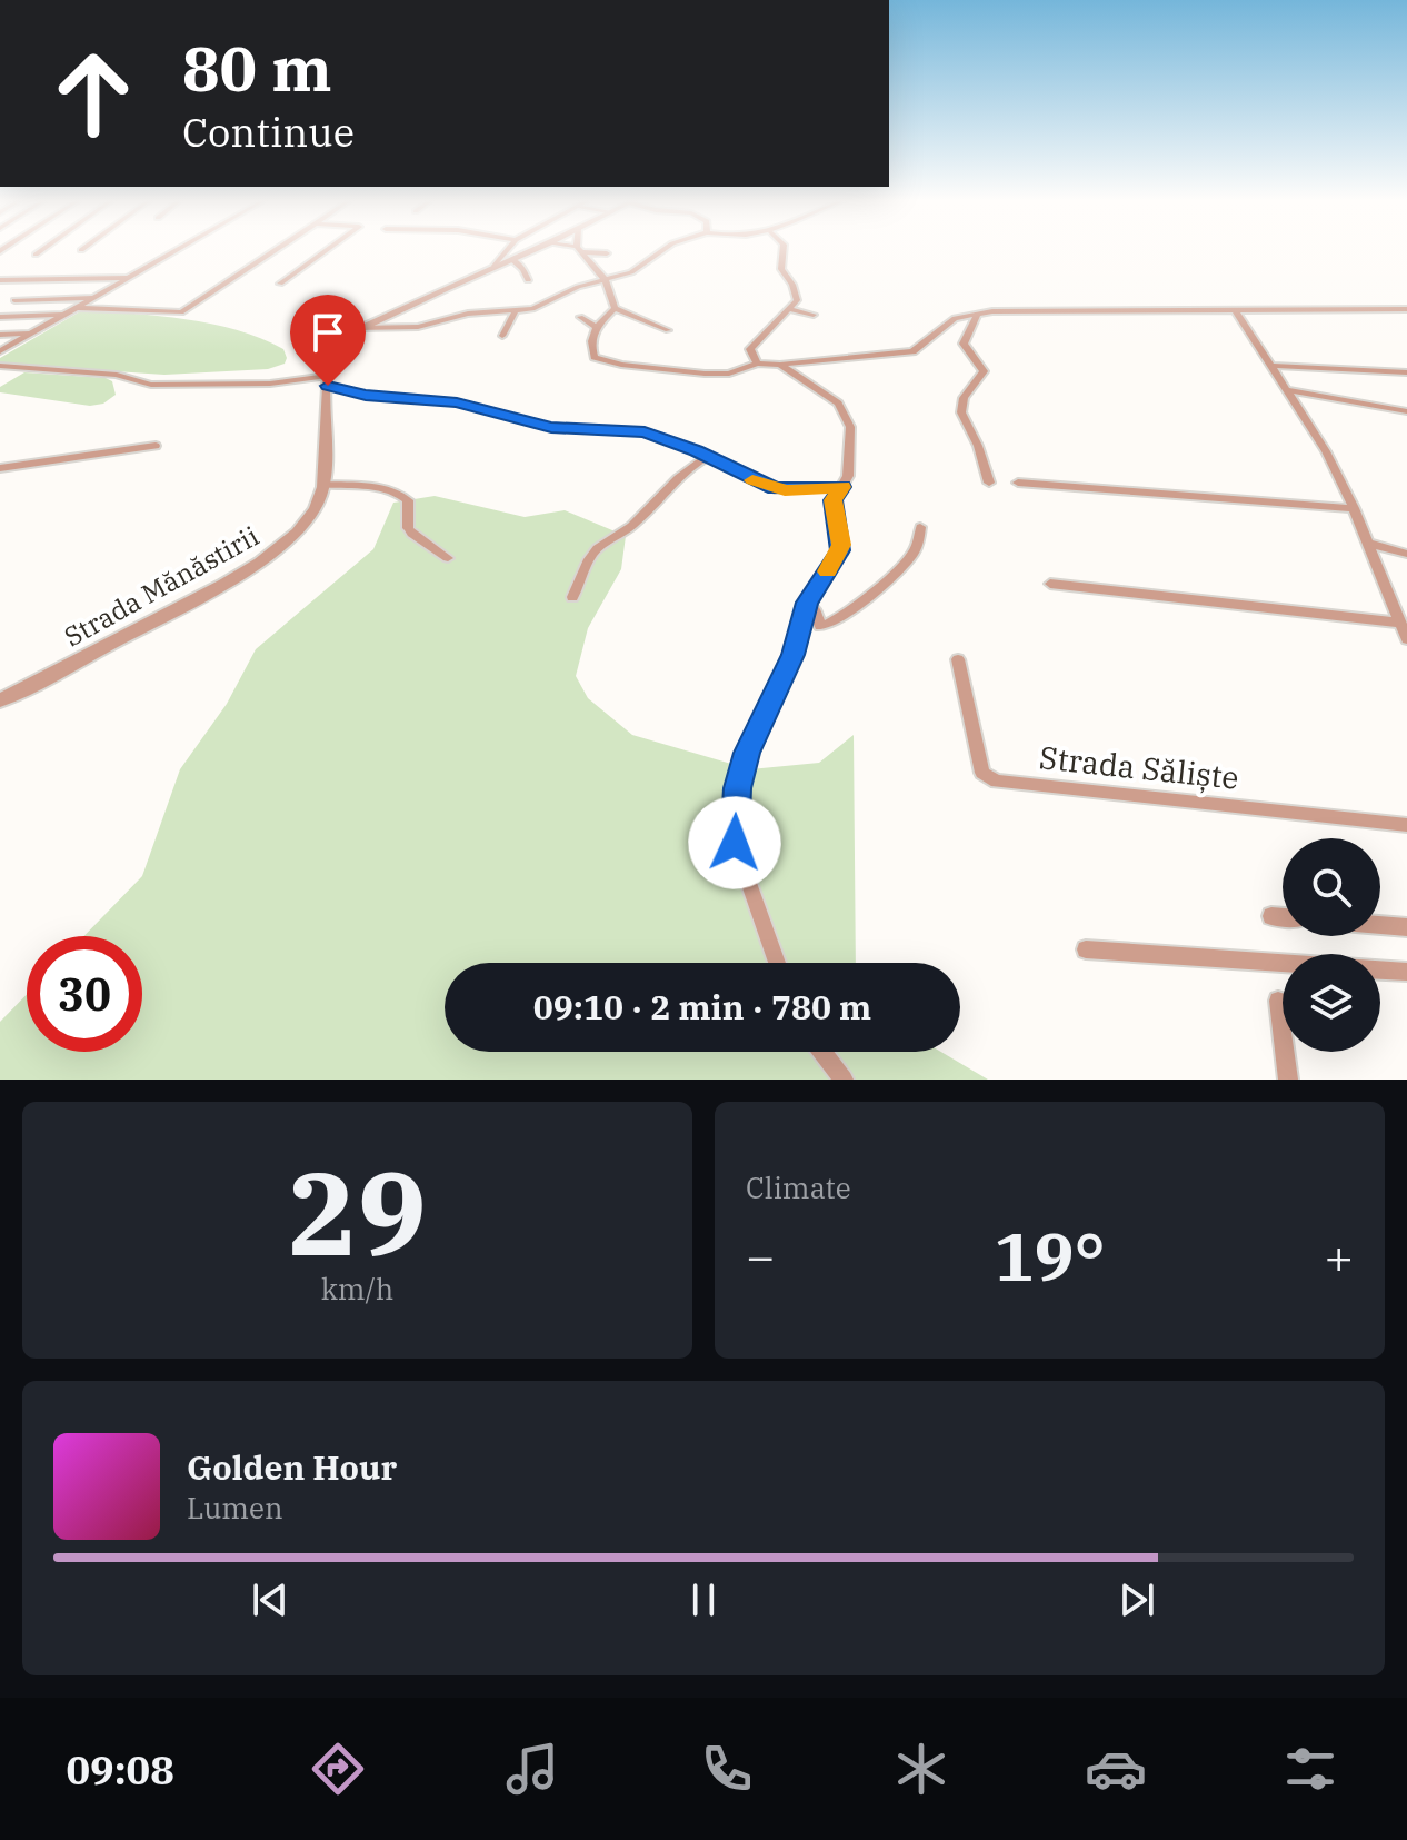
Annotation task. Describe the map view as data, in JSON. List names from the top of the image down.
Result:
{
  "streets": {
    "street": ["Strada Mănăstirii", "Strada Săliște"]
  },
  "page": {
    "turn": ["80 m", "Continue"],
    "limit": "30",
    "trip": "09:10 · 2 min · 780 m",
    "tile": [
      ["29", "km/h"],
      "Climate"
    ],
    "heat": ["−", "19°", "+"],
    "song": ["Golden Hour", "Lumen"],
    "tabs": "09:08"
  }
}
